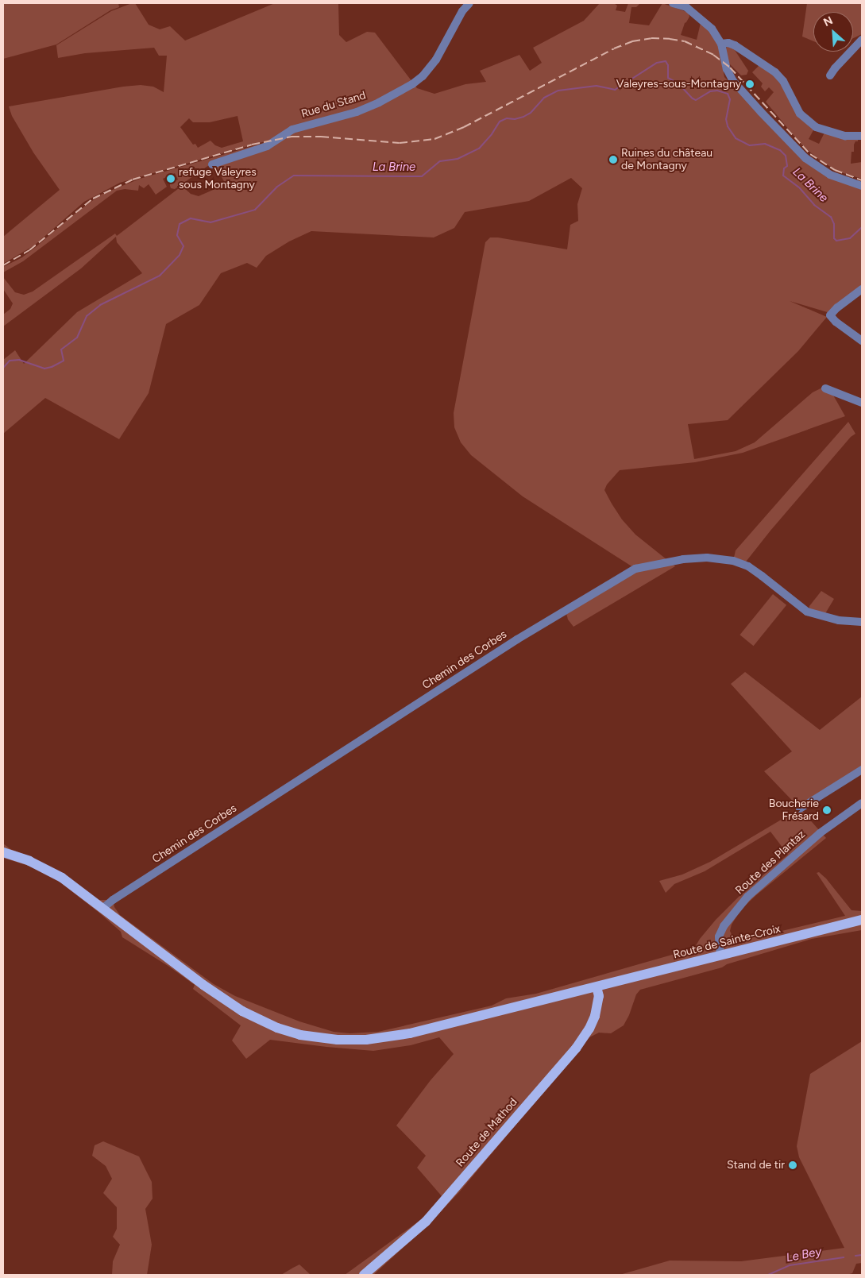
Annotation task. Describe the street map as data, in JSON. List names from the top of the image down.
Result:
{
  "streets": {
    "main road": ["Route de Sainte-Croix", "Route de Mathod"],
    "street": ["Rue du Stand", "Chemin des Corbes", "Route des Plantaz"]
  },
  "crossings": [
    ["Chemin des Corbes", "Route de Sainte-Croix"],
    ["Route des Plantaz", "Route de Sainte-Croix"],
    ["Route de Sainte-Croix", "Route de Mathod"]
  ],
  "water": ["La Brine", "Le Bey"],
  "places": [
    "Valeyres-sous-Montagny",
    "Ruines du château de Montagny",
    "refuge Valeyres sous Montagny",
    "Boucherie Frésard",
    "Stand de tir"
  ],
  "north": "top left"
}
